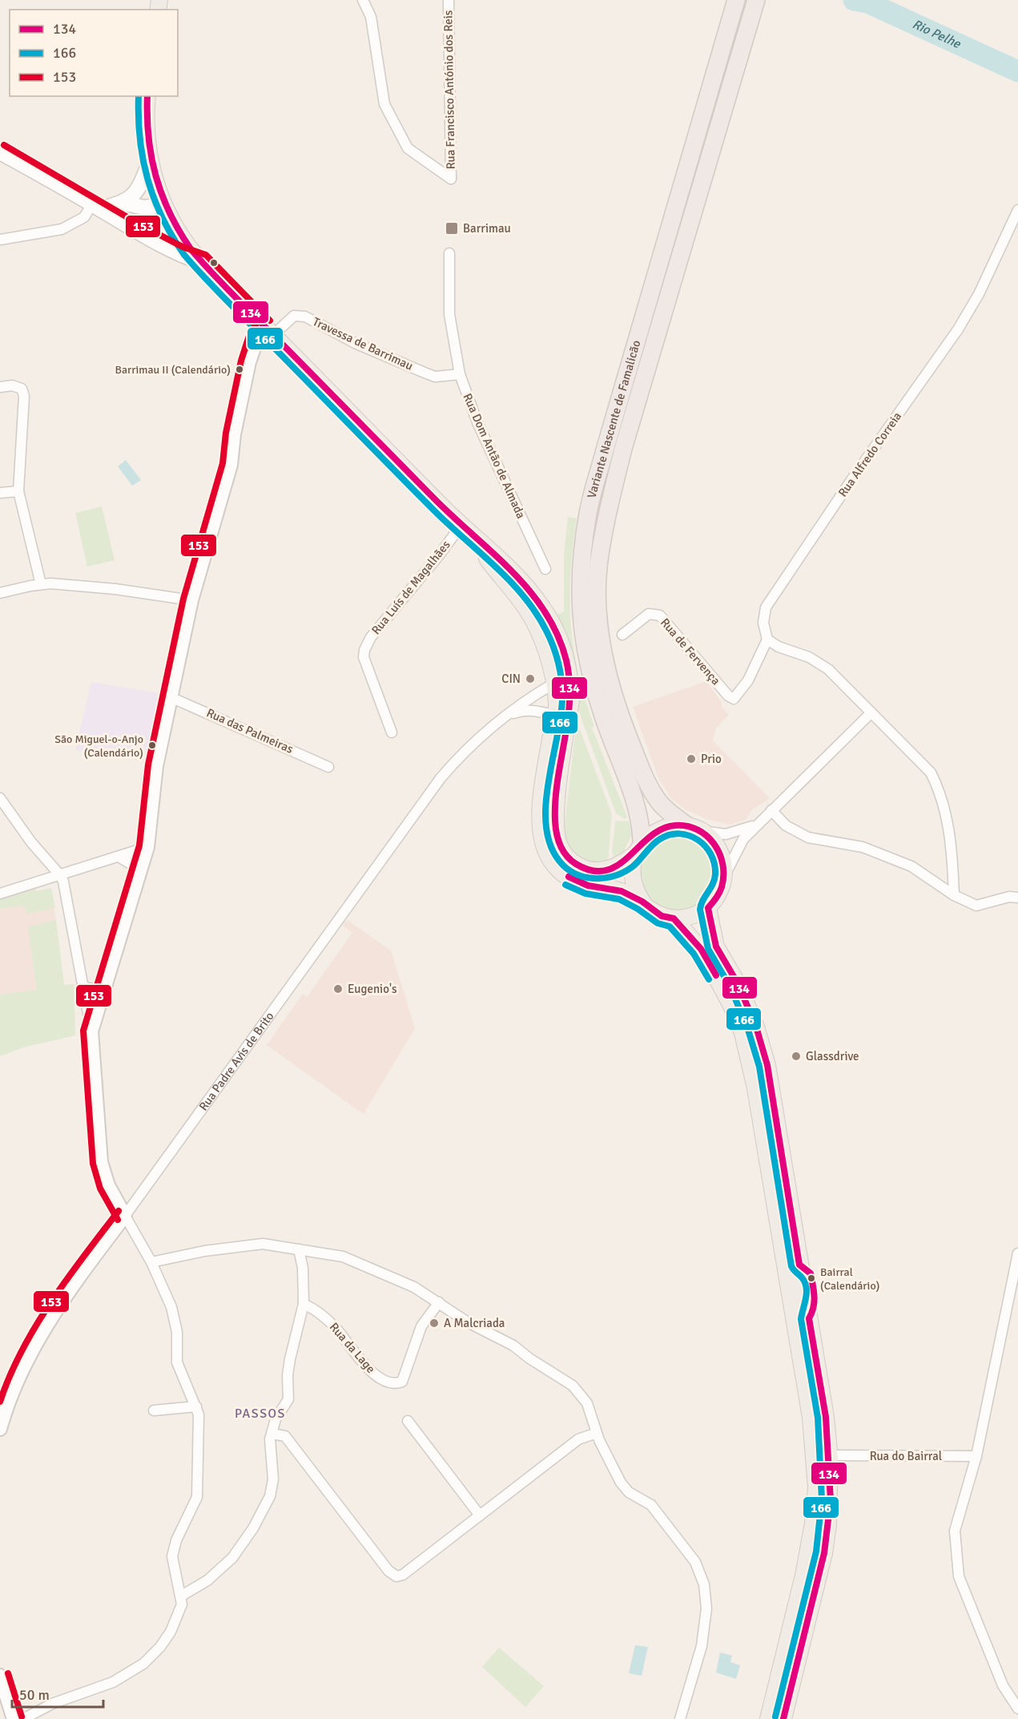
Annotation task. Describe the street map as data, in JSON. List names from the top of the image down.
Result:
{
  "streets": {
    "highway": ["Variante Nascente de Famalicão"],
    "street": [
      "Rua Francisco António dos Reis",
      "Travessa de Barrimau",
      "Rua Alfredo Correia",
      "Rua Dom Antão de Almada",
      "Rua Luís de Magalhães",
      "Rua de Fervença",
      "Rua das Palmeiras",
      "Rua Padre Avis de Brito",
      "Rua da Lage",
      "Rua do Bairral"
    ]
  },
  "crossings": [
    ["Travessa de Barrimau", "Rua Dom Antão de Almada"],
    ["Rua Alfredo Correia", "Rua de Fervença"]
  ],
  "districts": ["PASSOS"],
  "water": ["Rio Pelhe"],
  "places": {
    "transit": ["Barrimau"],
    "other": [
      "Barrimau II (Calendário)",
      "CIN",
      "São Miguel-o-Anjo (Calendário)",
      "Prio",
      "Eugenio's",
      "Glassdrive",
      "Bairral (Calendário)",
      "A Malcriada"
    ]
  },
  "lines": ["transit line 134", "transit line 166", "transit line 153"],
  "legend": ["134", "166", "153"],
  "scale_bar": "50 m"
}
